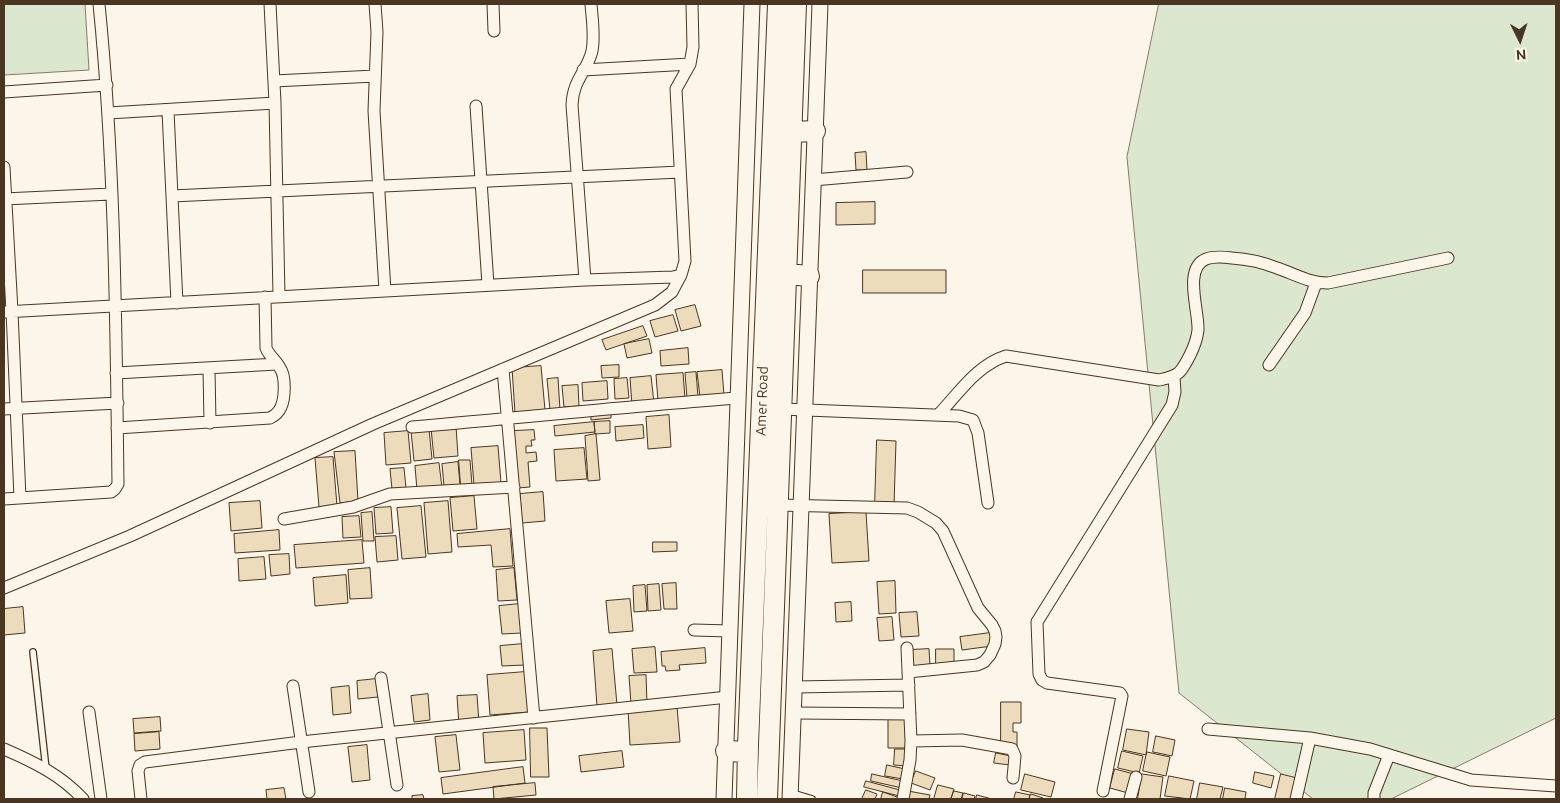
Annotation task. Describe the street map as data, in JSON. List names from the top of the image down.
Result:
{
  "streets": {
    "highway": ["Amer Road"]
  },
  "north": "bottom"
}
